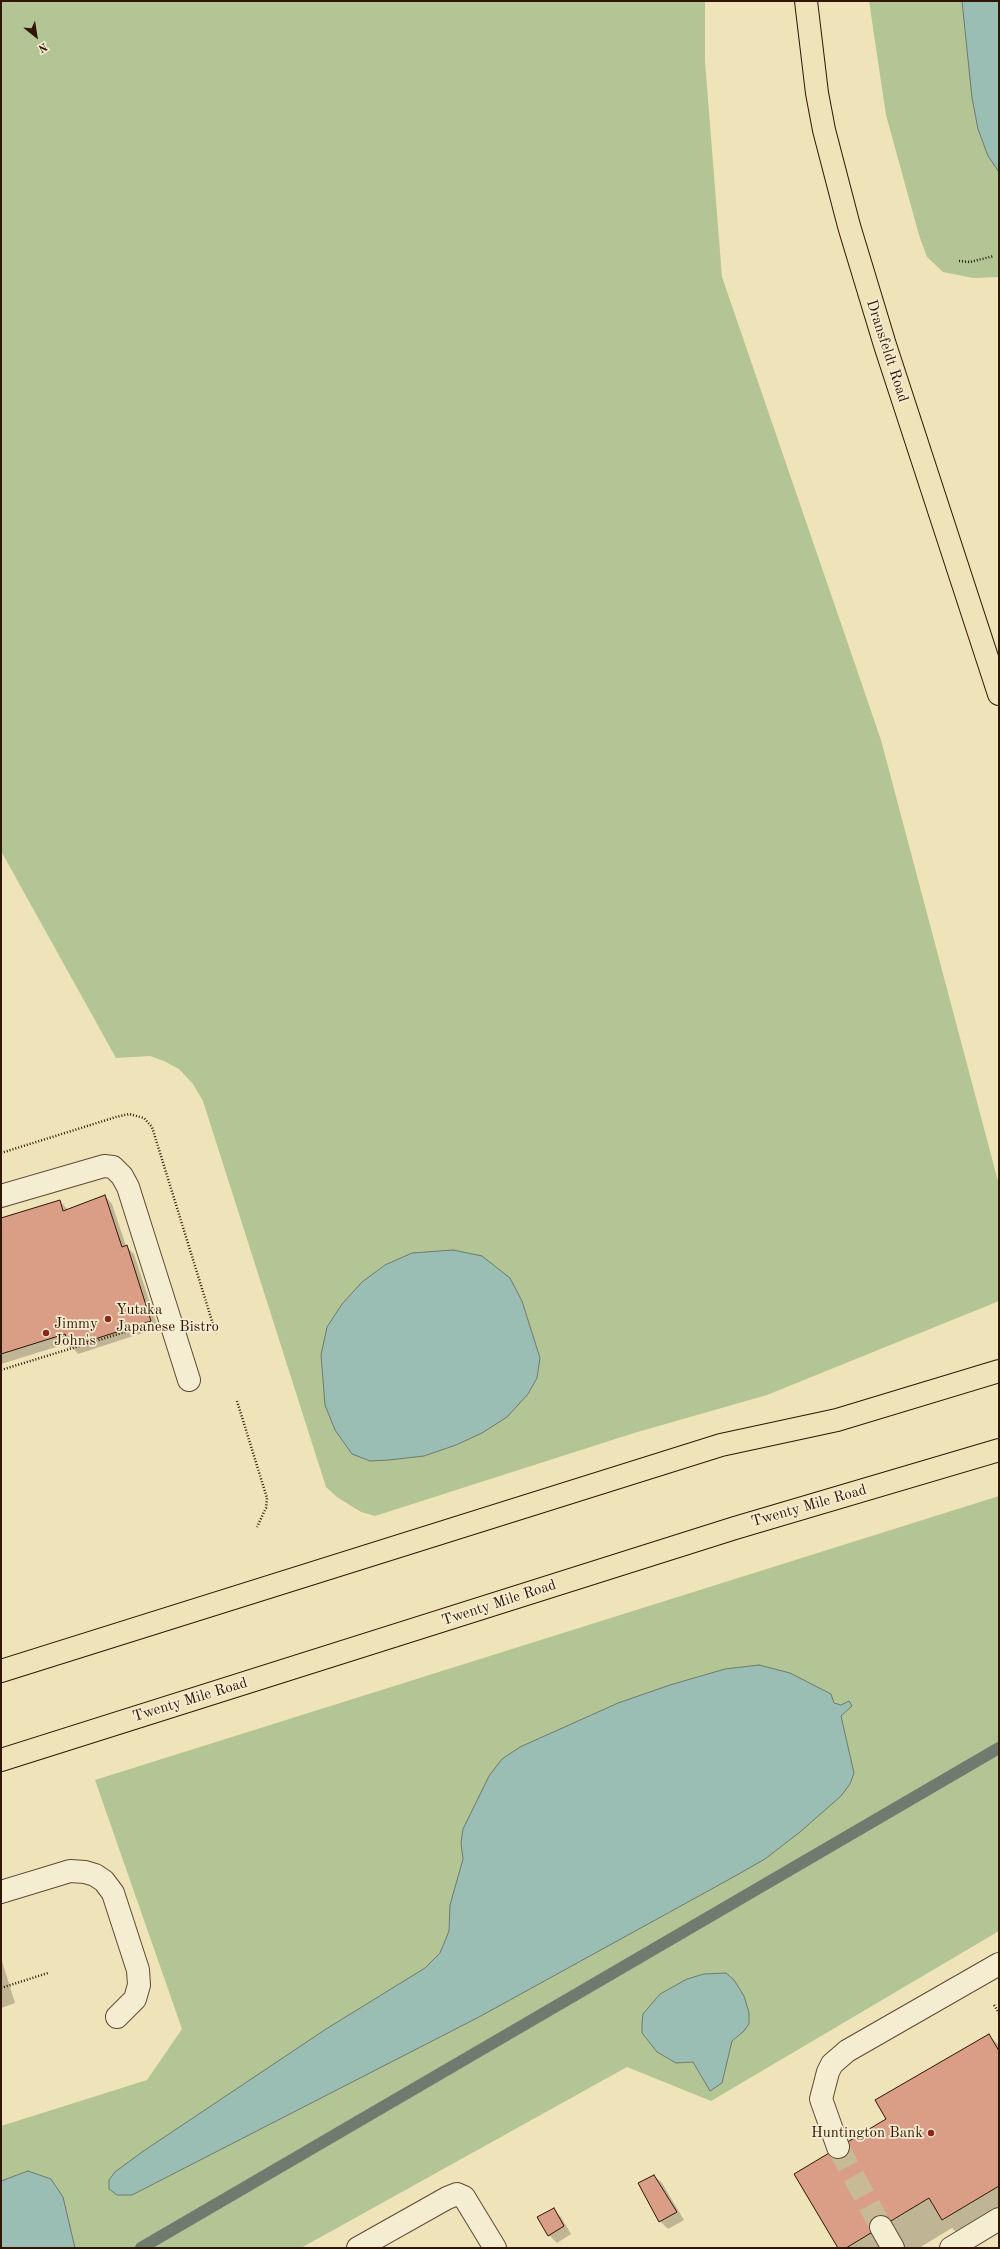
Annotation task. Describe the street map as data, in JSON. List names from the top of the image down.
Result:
{
  "streets": {
    "main road": ["Dransfeldt Road", "Twenty Mile Road"]
  },
  "places": ["Yutaka Japanese Bistro", "Jimmy John's", "Huntington Bank"],
  "north": "bottom right"
}
